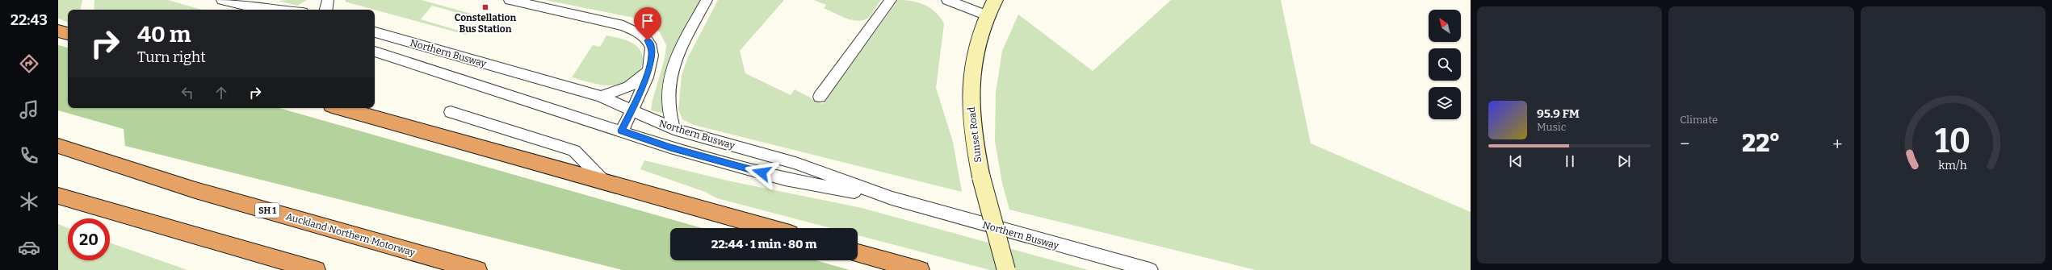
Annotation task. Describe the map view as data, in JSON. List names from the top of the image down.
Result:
{
  "streets": {
    "highway": ["SH 1", "Auckland Northern Motorway"],
    "main road": ["Sunset Road"],
    "lane": ["Northern Busway"]
  },
  "places": {
    "transit": ["Constellation Bus Station"]
  },
  "north": "top left",
  "page": {
    "tabs": "22:43",
    "tile": "Climate",
    "turn": ["40 m", "Turn right"],
    "song": ["95.9 FM", "Music"],
    "heat": ["−", "22°", "+"],
    "limit": "20",
    "trip": "22:44 · 1 min · 80 m",
    "gauge": ["10", "km/h"]
  }
}
